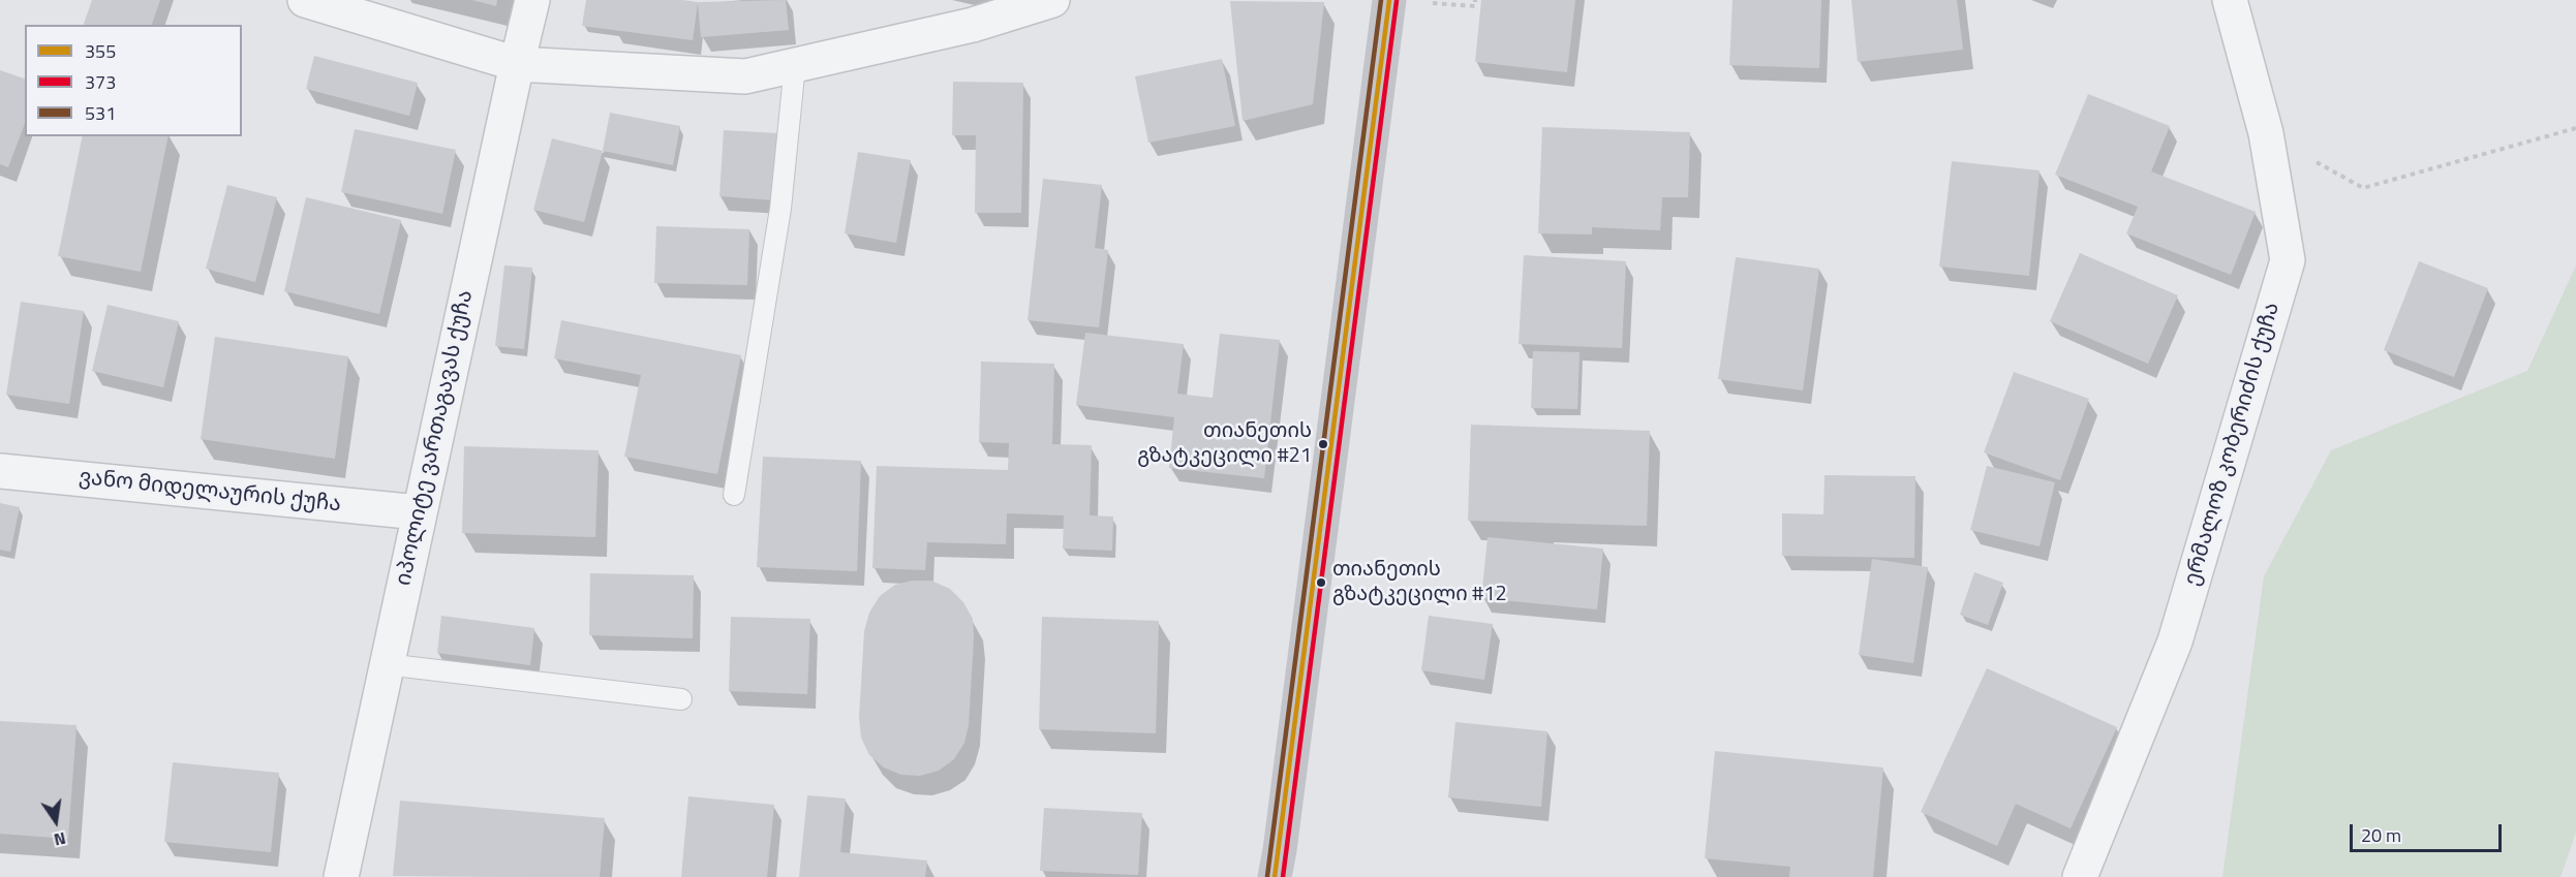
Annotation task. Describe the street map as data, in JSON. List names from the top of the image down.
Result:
{
  "streets": {
    "street": ["იპოლიტე ვართაგავას ქუჩა", "ერმალოზ კობერიძის ქუჩა", "ვანო მიდელაურის ქუჩა"]
  },
  "crossings": [
    ["იპოლიტე ვართაგავას ქუჩა", "ვანო მიდელაურის ქუჩა"]
  ],
  "places": ["თიანეთის გზატკეცილი #21", "თიანეთის გზატკეცილი #12"],
  "lines": ["transit line 355", "transit line 531", "transit line 373"],
  "legend": ["355", "373", "531"],
  "scale_bar": "20 m",
  "north": "bottom"
}
